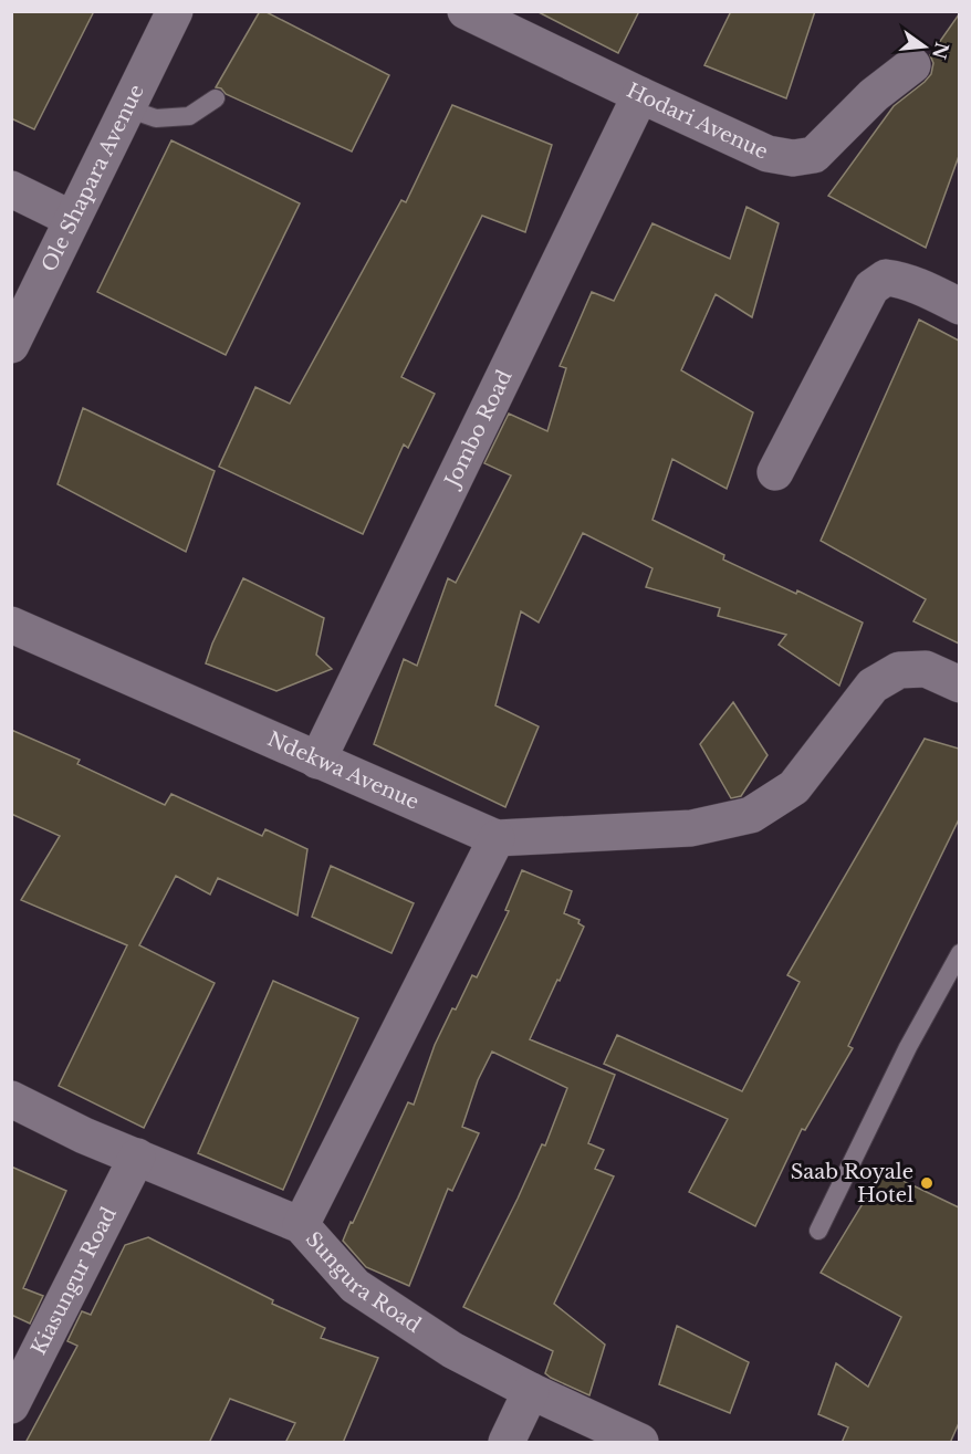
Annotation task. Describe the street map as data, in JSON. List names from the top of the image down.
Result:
{
  "streets": {
    "street": [
      "Hodari Avenue",
      "Ole Shapara Avenue",
      "Jombo Road",
      "Ndekwa Avenue",
      "Sungura Road",
      "Kiasungur Road"
    ]
  },
  "crossings": [
    ["Hodari Avenue", "Jombo Road"],
    ["Jombo Road", "Ndekwa Avenue"],
    ["Sungura Road", "Kiasungur Road"]
  ],
  "places": ["Saab Royale Hotel"],
  "north": "right"
}
